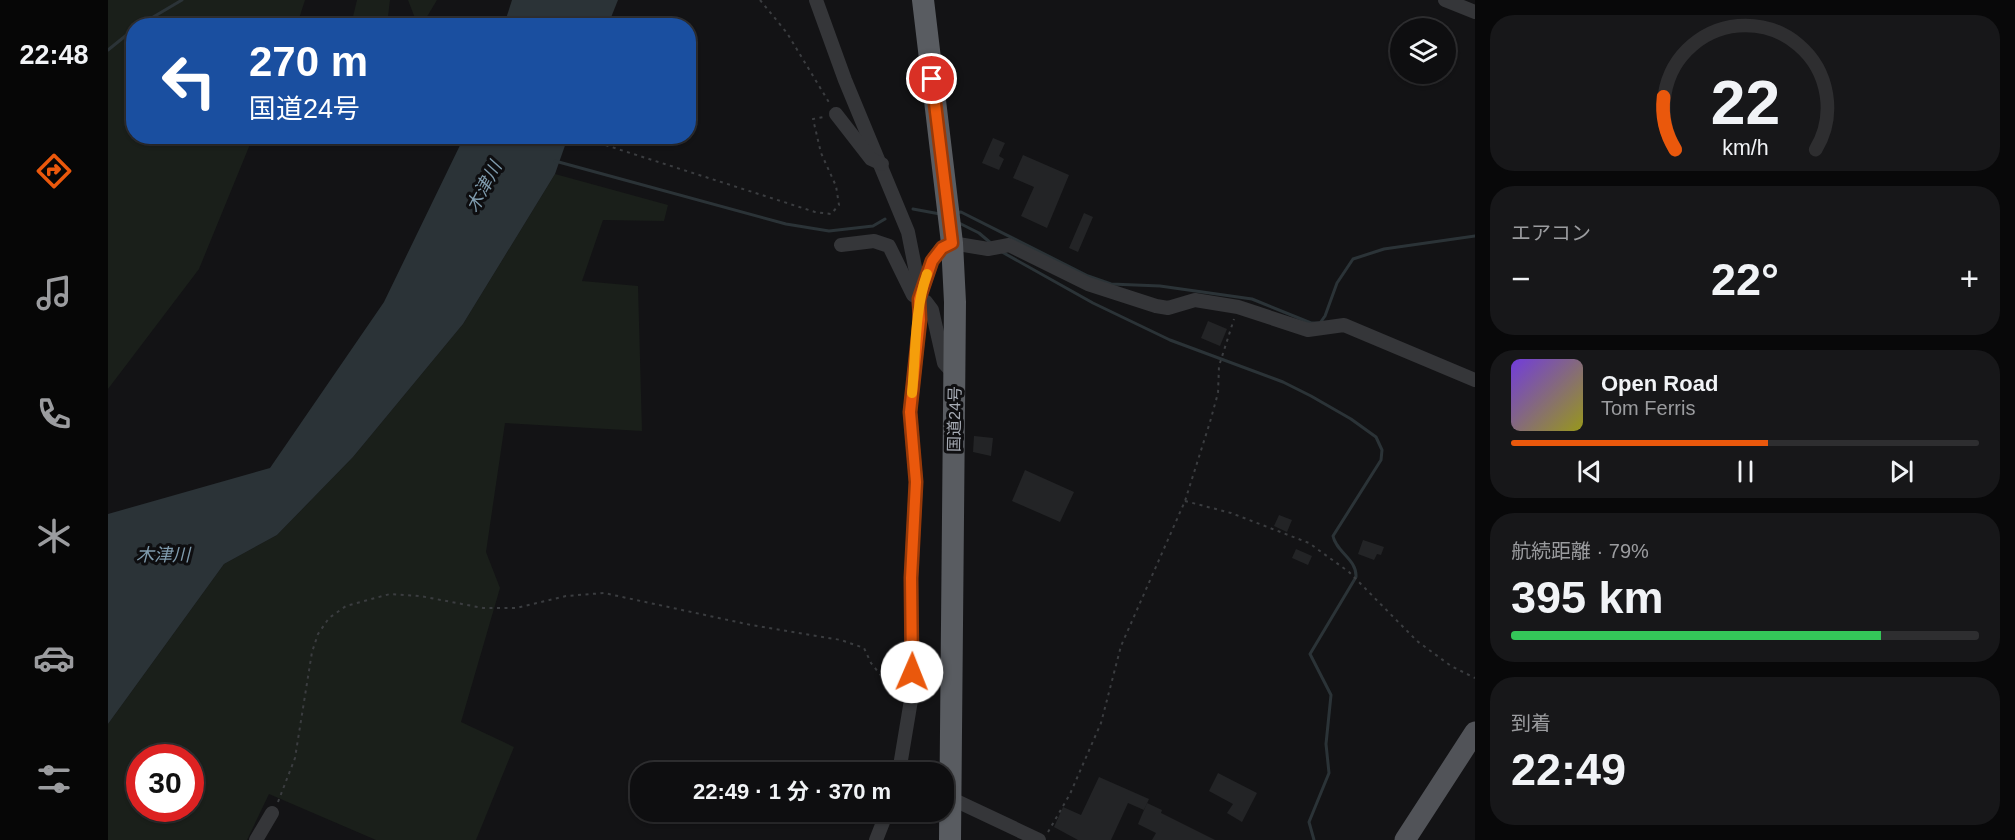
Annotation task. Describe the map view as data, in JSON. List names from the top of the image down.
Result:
{
  "streets": {
    "highway": ["国道24号"]
  },
  "water": ["木津川"],
  "page": {
    "tabs": "22:48",
    "turn": ["270 m", "国道24号"],
    "tile": [
      "エアコン",
      ["航続距離 · 79%", "395 km"],
      ["到着", "22:49"]
    ],
    "heat": ["−", "22°", "+"],
    "song": ["Open Road", "Tom Ferris"],
    "limit": "30",
    "trip": "22:49 · 1 分 · 370 m",
    "gauge": ["22", "km/h"]
  }
}
